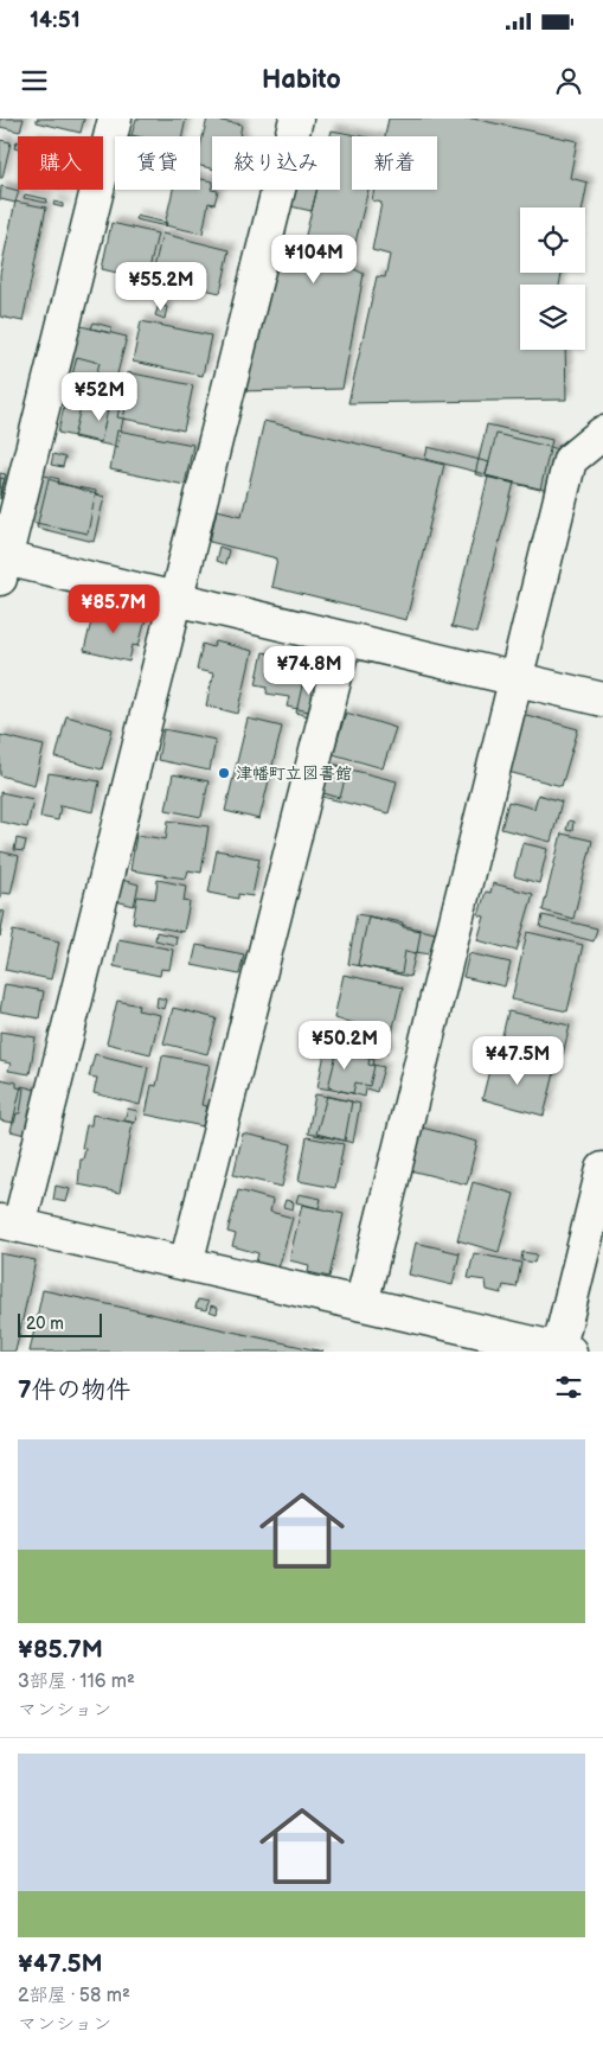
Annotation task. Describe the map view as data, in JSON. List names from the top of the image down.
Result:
{
  "places": ["津幡町立図書館"],
  "scale_bar": "20 m",
  "page": {
    "status": "14:51",
    "header": "Habito",
    "chip": [
      "購入",
      "賃貸",
      "絞り込み",
      "新着"
    ],
    "price": [
      "¥104M",
      "¥55.2M",
      "¥52M",
      "¥85.7M",
      "¥74.8M",
      "¥50.2M",
      "¥47.5M"
    ],
    "scale": "20 m",
    "heading": "7件の物件",
    "list": [
      {
        "name": "¥85.7M",
        "note": "3部屋 · 116 m² · マンション"
      },
      {
        "name": "¥47.5M",
        "note": "2部屋 · 58 m² · マンション"
      }
    ]
  }
}
